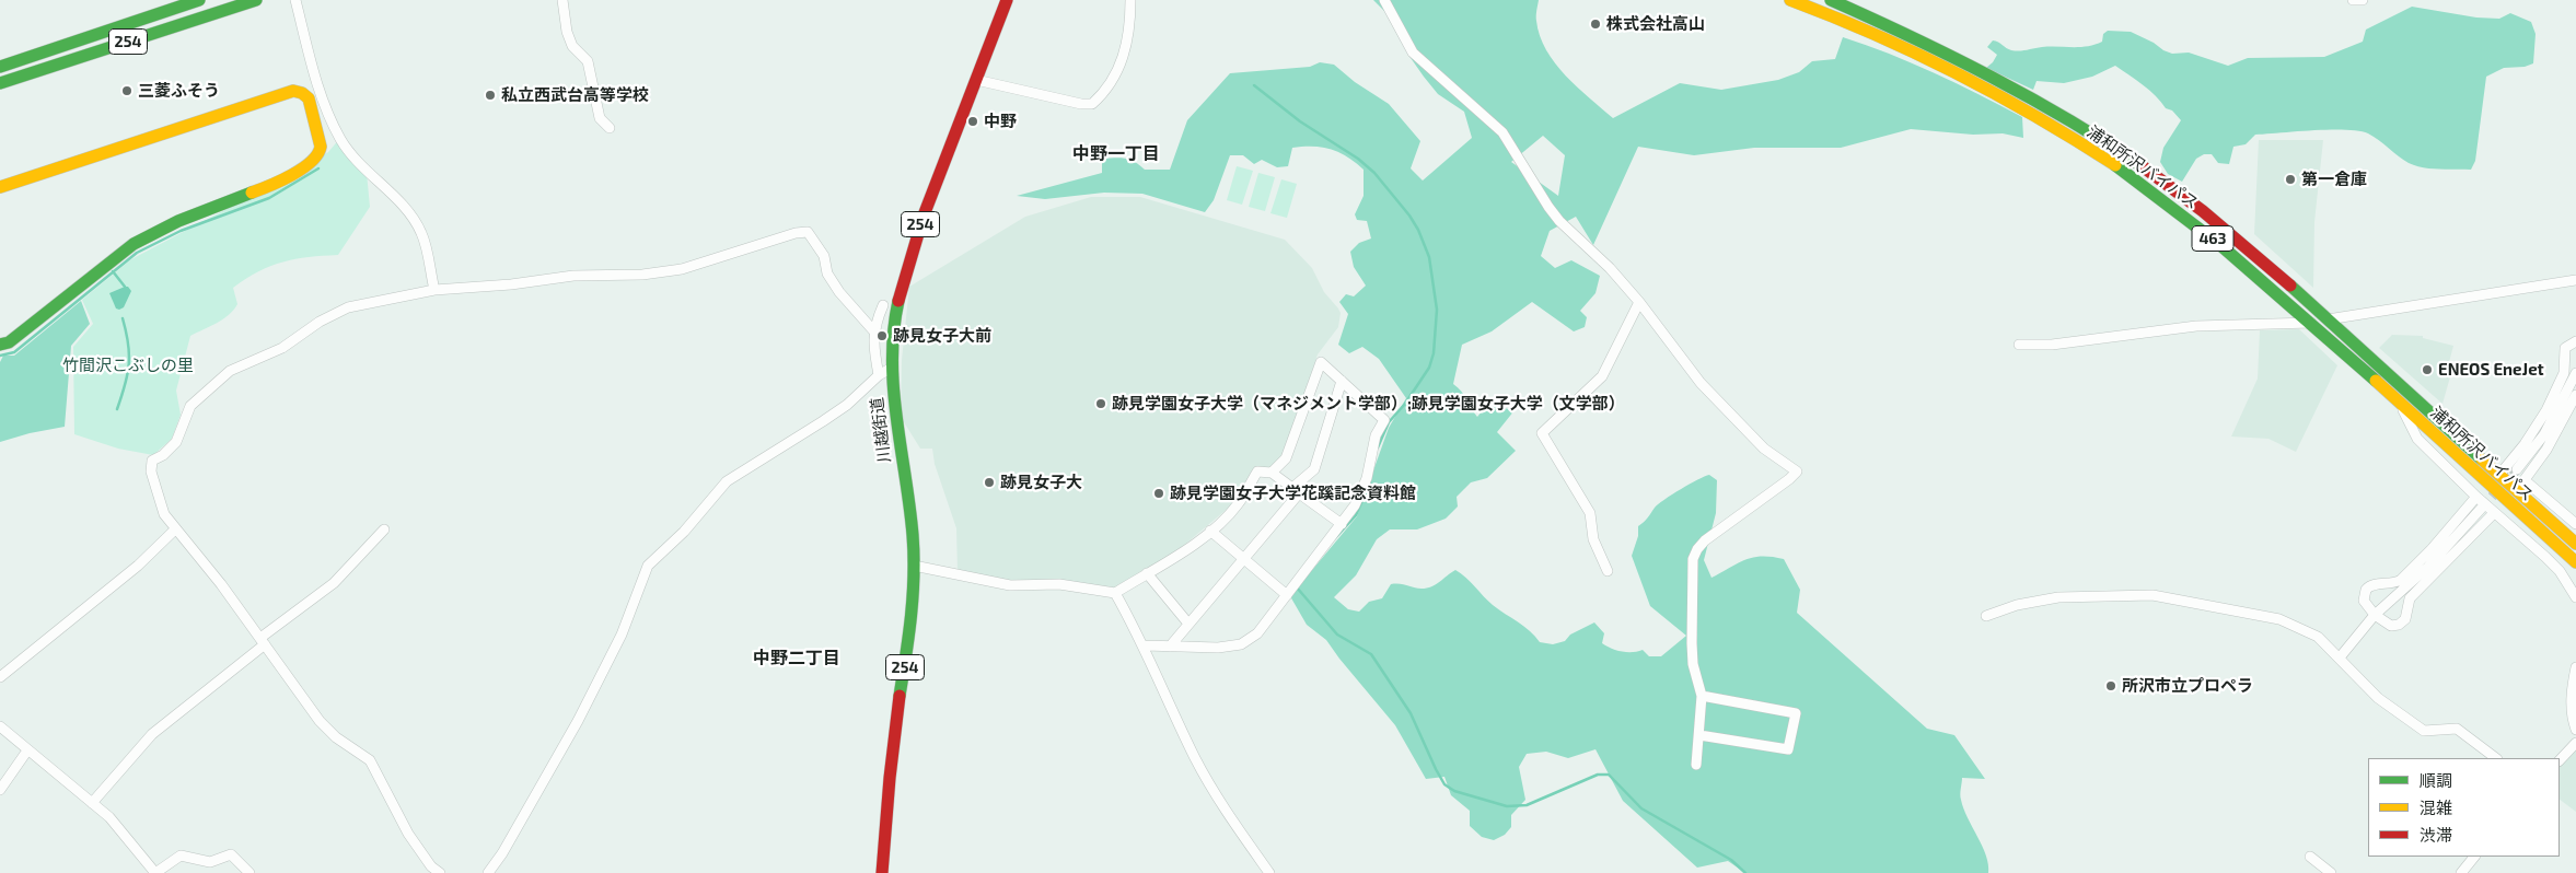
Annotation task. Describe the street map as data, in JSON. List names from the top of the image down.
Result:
{
  "streets": {
    "main road": [
      "254",
      "浦和所沢バイパス",
      "463",
      "川越街道"
    ]
  },
  "districts": ["中野一丁目", "中野二丁目"],
  "parks": ["竹間沢こぶしの里"],
  "places": [
    "株式会社高山",
    "三菱ふそう",
    "私立西武台高等学校",
    "中野",
    "第一倉庫",
    "跡見女子大前",
    "ENEOS EneJet",
    "跡見学園女子大学（マネジメント学部）;跡見学園女子大学（文学部）",
    "跡見女子大",
    "跡見学園女子大学花蹊記念資料館",
    "所沢市立プロペラ"
  ],
  "legend": ["順調", "混雑", "渋滞"]
}
